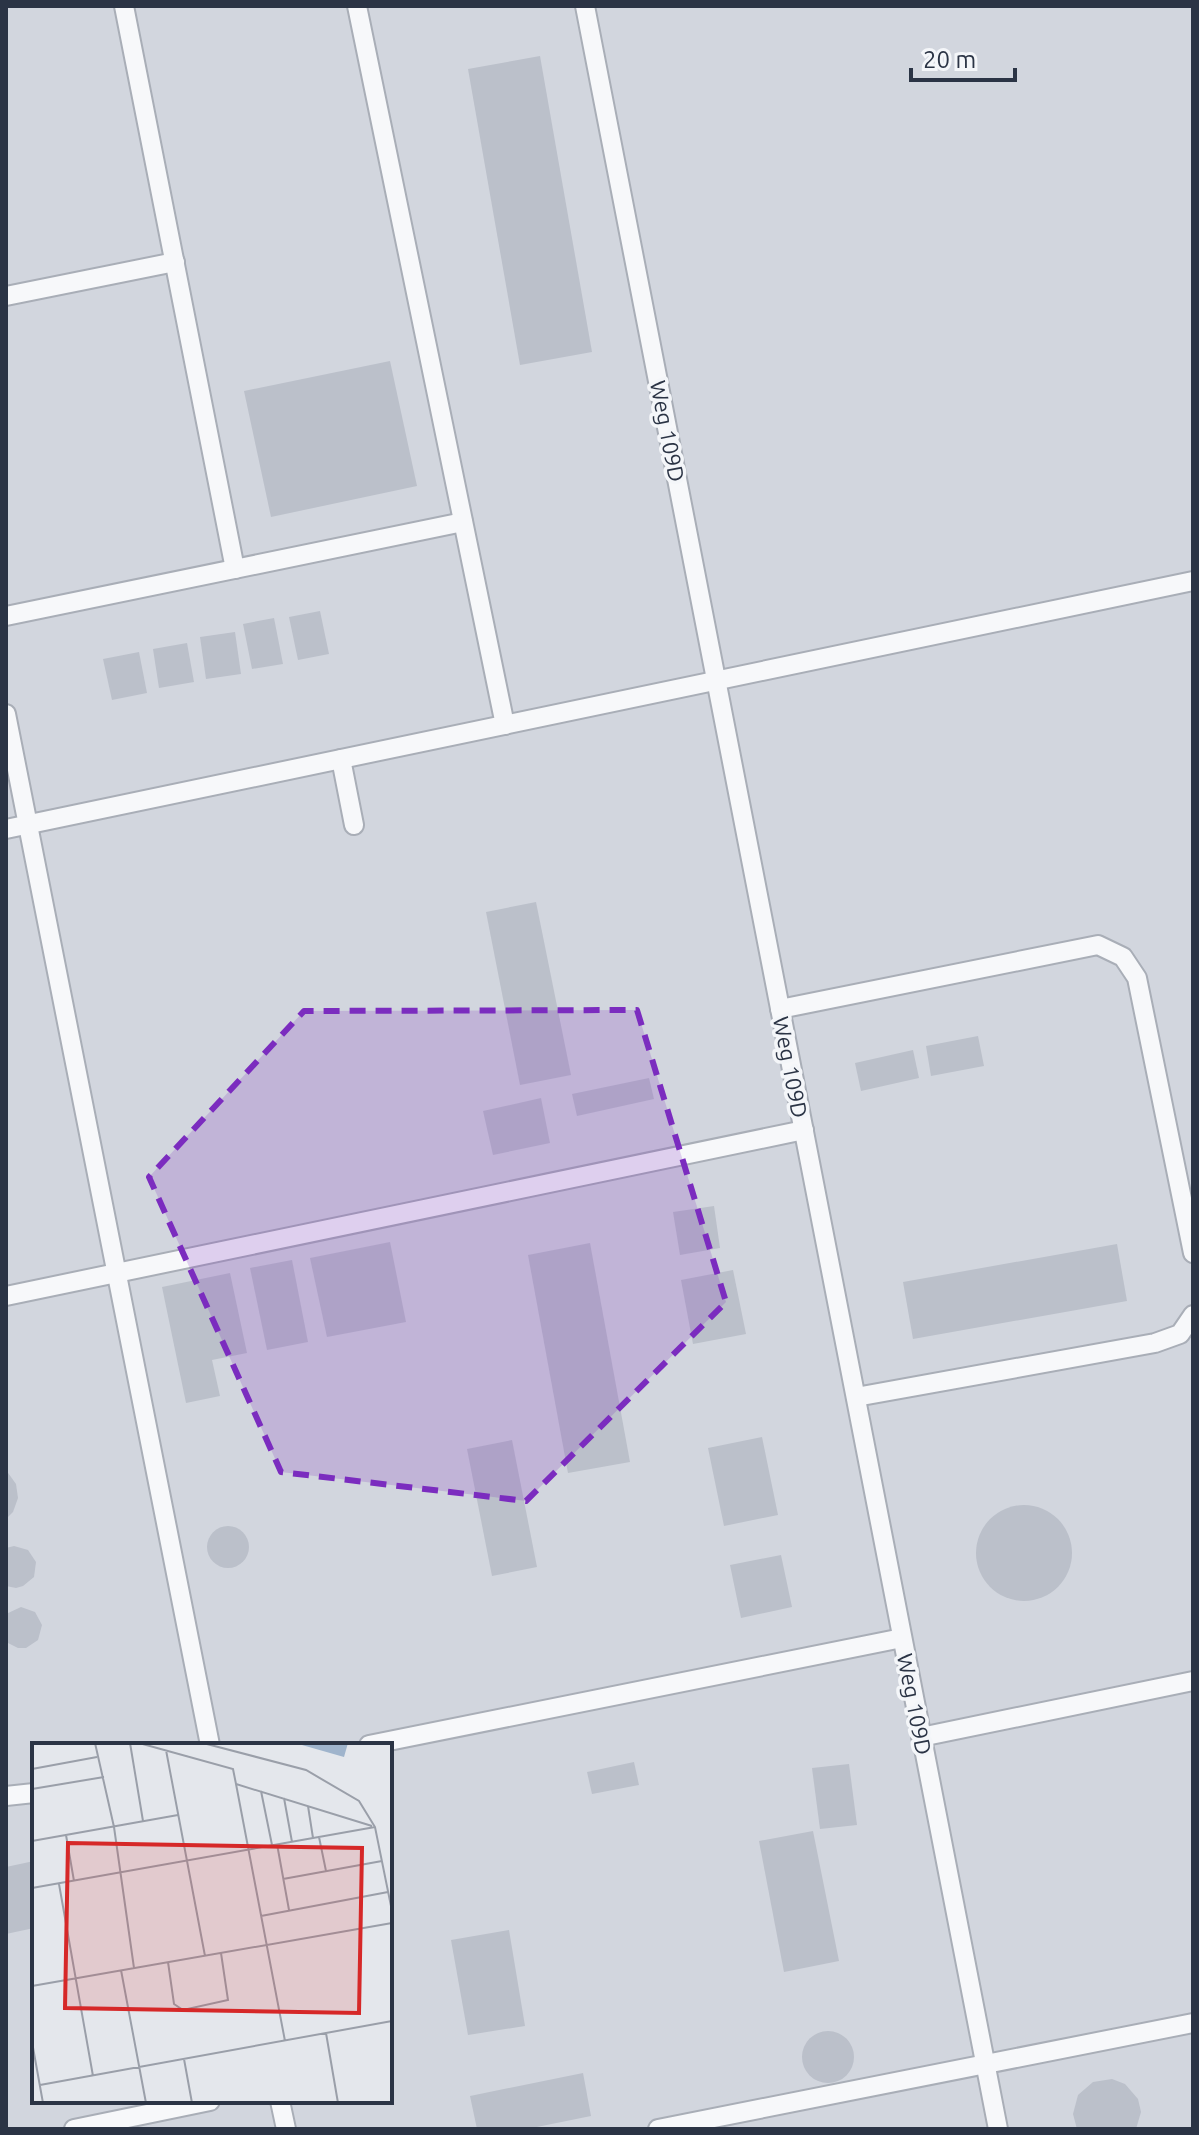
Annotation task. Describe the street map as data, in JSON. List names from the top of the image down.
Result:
{
  "streets": {
    "lane": ["Weg 109D"]
  },
  "scale_bar": "20 m"
}
